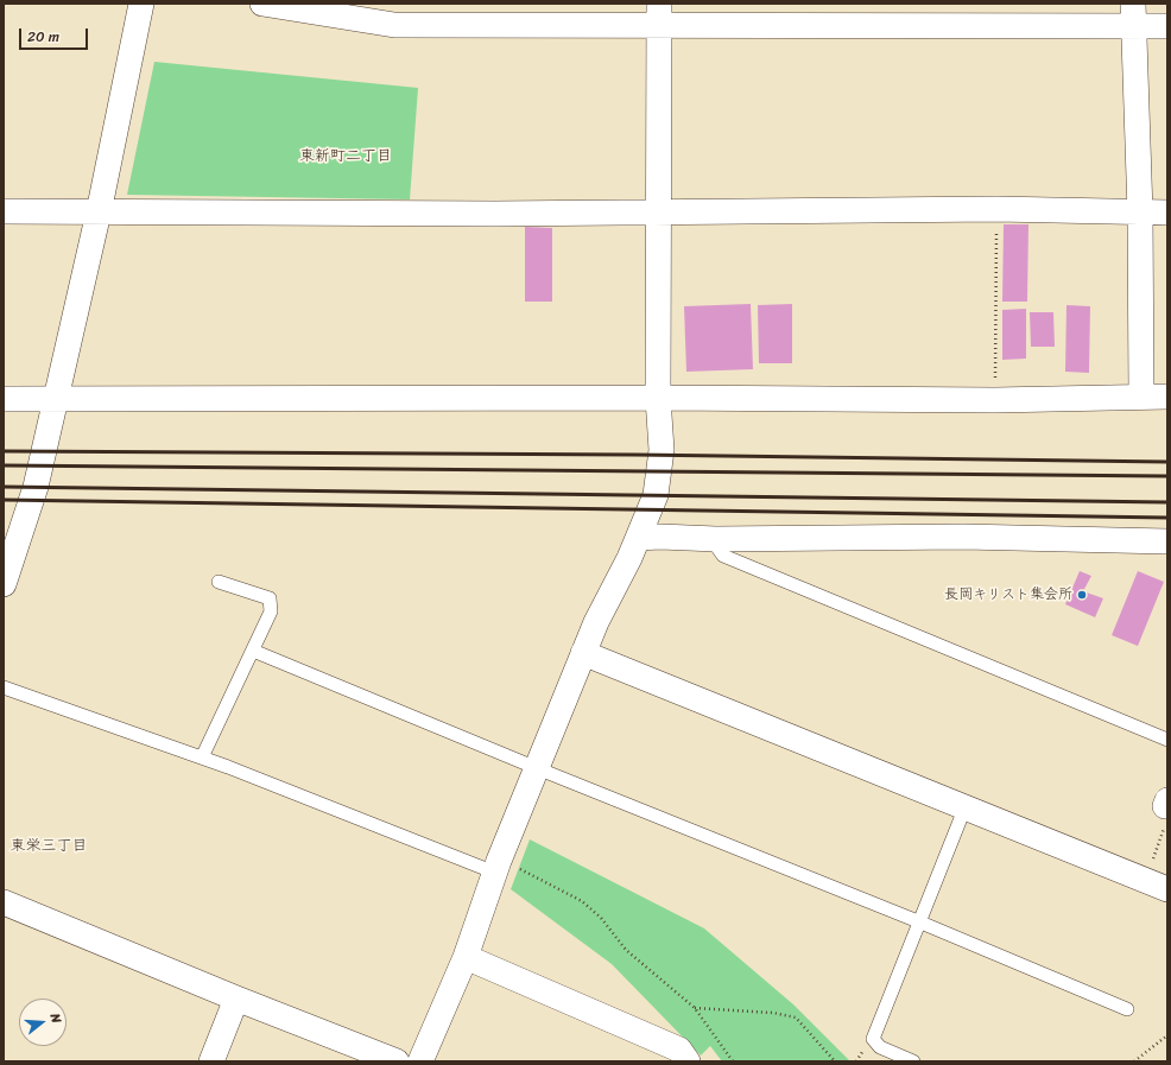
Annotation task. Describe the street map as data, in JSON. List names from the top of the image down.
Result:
{
  "districts": ["東新町二丁目", "東栄三丁目"],
  "places": ["長岡キリスト集会所"],
  "scale_bar": "20 m",
  "north": "right"
}
